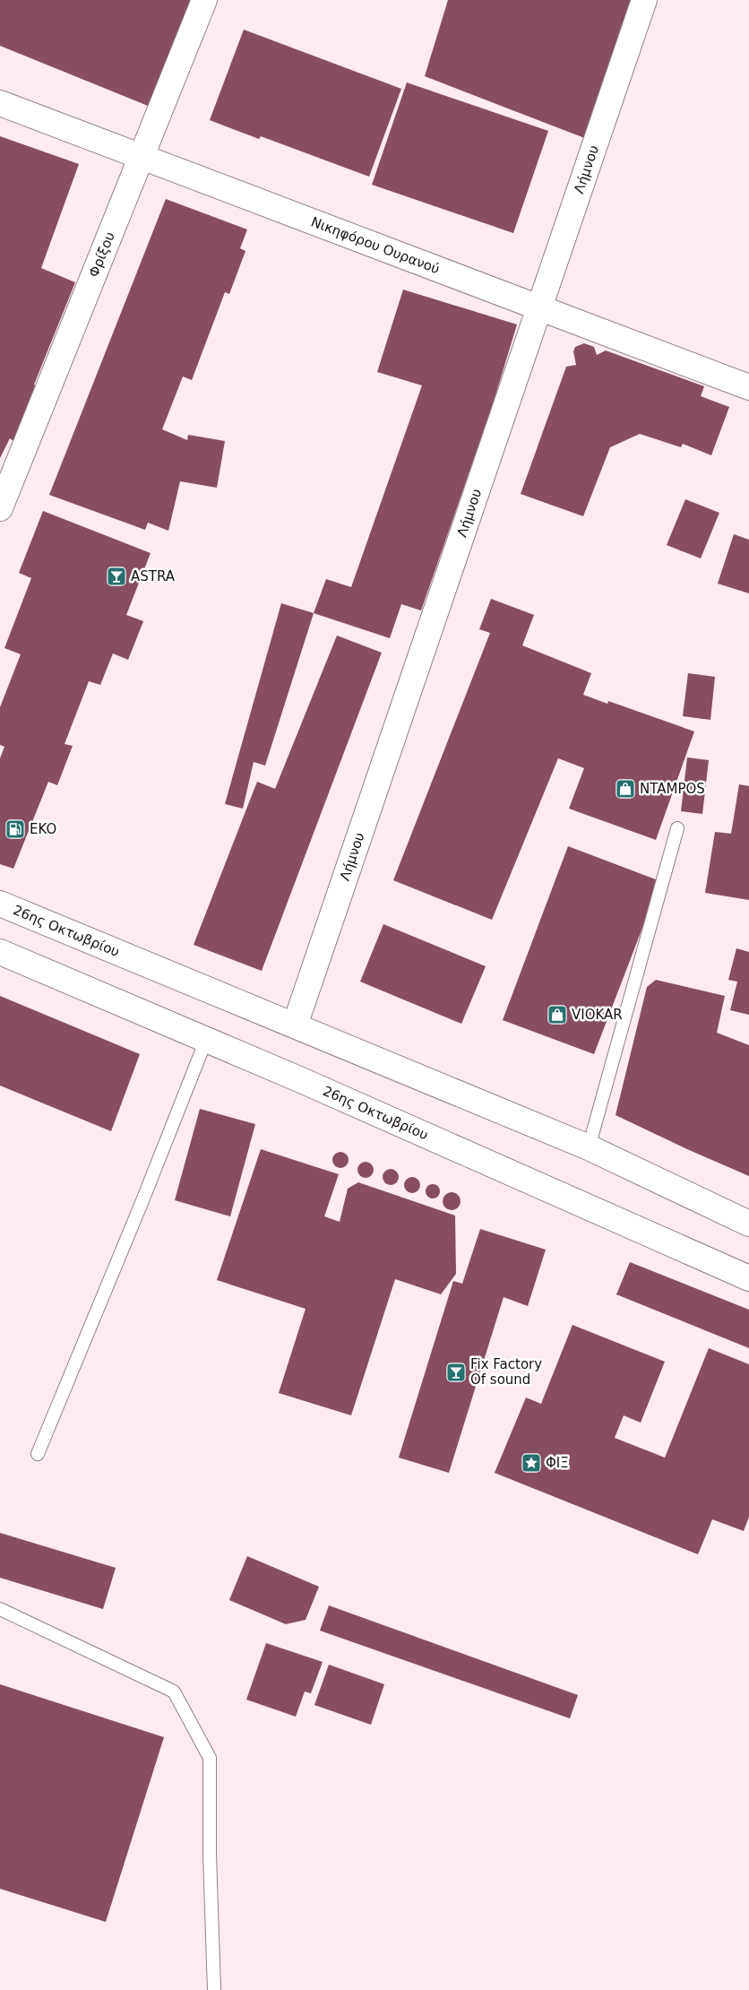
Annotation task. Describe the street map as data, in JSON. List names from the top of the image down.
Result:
{
  "streets": {
    "street": [
      "Λήμνου",
      "Νικηφόρου Ουρανού",
      "Φρίξου",
      "26ης Οκτωβρίου"
    ]
  },
  "crossings": [
    ["Λήμνου", "Νικηφόρου Ουρανού"],
    ["Λήμνου", "26ης Οκτωβρίου"],
    ["Νικηφόρου Ουρανού", "Φρίξου"]
  ],
  "places": {
    "bar": ["ASTRA", "Fix Factory Of sound"],
    "shop": ["NTAMPOS", "VIOKAR"],
    "fuel station": ["EKO"],
    "place": ["ΦΙΞ"]
  }
}
